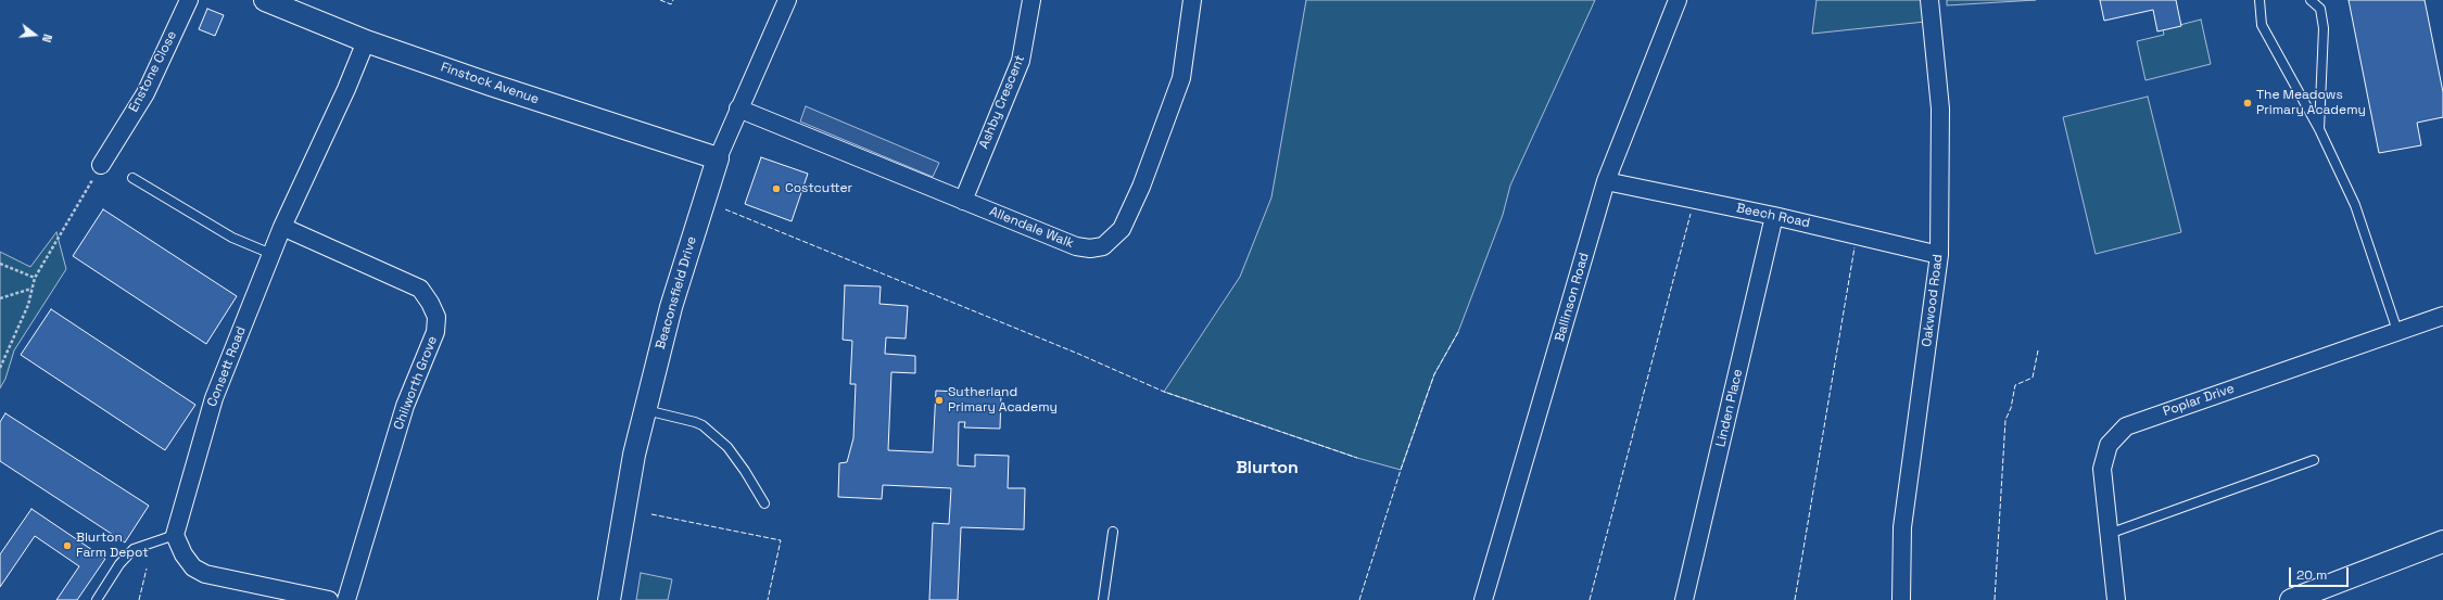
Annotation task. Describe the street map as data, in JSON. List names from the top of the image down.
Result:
{
  "streets": {
    "street": [
      "Enstone Close",
      "Finstock Avenue",
      "Ashby Crescent",
      "Beech Road",
      "Allendale Walk",
      "Beaconsfield Drive",
      "Ballinson Road",
      "Oakwood Road",
      "Consett Road",
      "Chilworth Grove",
      "Poplar Drive",
      "Linden Place"
    ]
  },
  "crossings": [
    ["Finstock Avenue", "Beaconsfield Drive"],
    ["Finstock Avenue", "Consett Road"],
    ["Ashby Crescent", "Allendale Walk"],
    ["Beech Road", "Ballinson Road"],
    ["Beech Road", "Oakwood Road"],
    ["Beech Road", "Linden Place"],
    ["Allendale Walk", "Beaconsfield Drive"],
    ["Consett Road", "Chilworth Grove"]
  ],
  "districts": ["Blurton"],
  "places": [
    "The Meadows Primary Academy",
    "Costcutter",
    "Sutherland Primary Academy",
    "Blurton Farm Depot"
  ],
  "scale_bar": "20 m",
  "north": "right"
}
